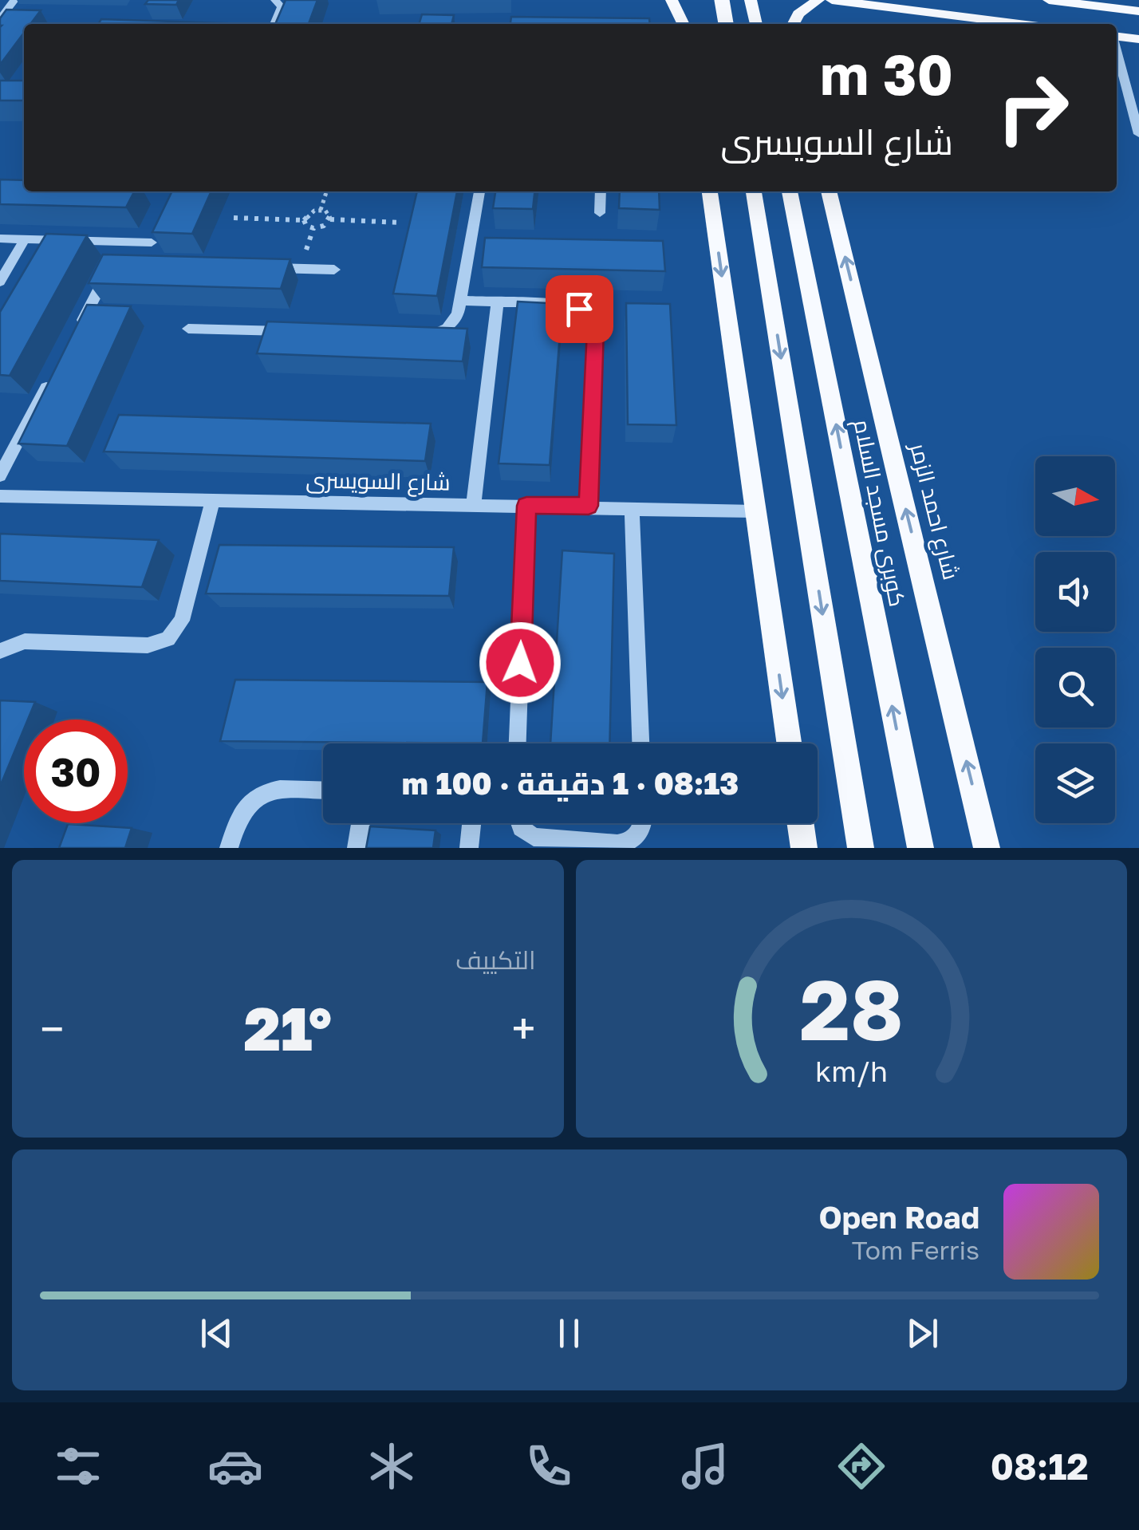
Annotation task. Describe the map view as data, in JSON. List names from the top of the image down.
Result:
{
  "streets": {
    "main road": ["شارع احمد الزمر", "كوبرى مسجد السلام"],
    "street": ["شارع السويسرى"]
  },
  "north": "right",
  "page": {
    "turn": ["30 m", "شارع السويسرى"],
    "limit": "30",
    "trip": "08:13 · 1 دقيقة · 100 m",
    "tile": "التكييف",
    "heat": ["−", "21°", "+"],
    "song": ["Open Road", "Tom Ferris"],
    "tabs": "08:12",
    "gauge": ["28", "km/h"]
  }
}
